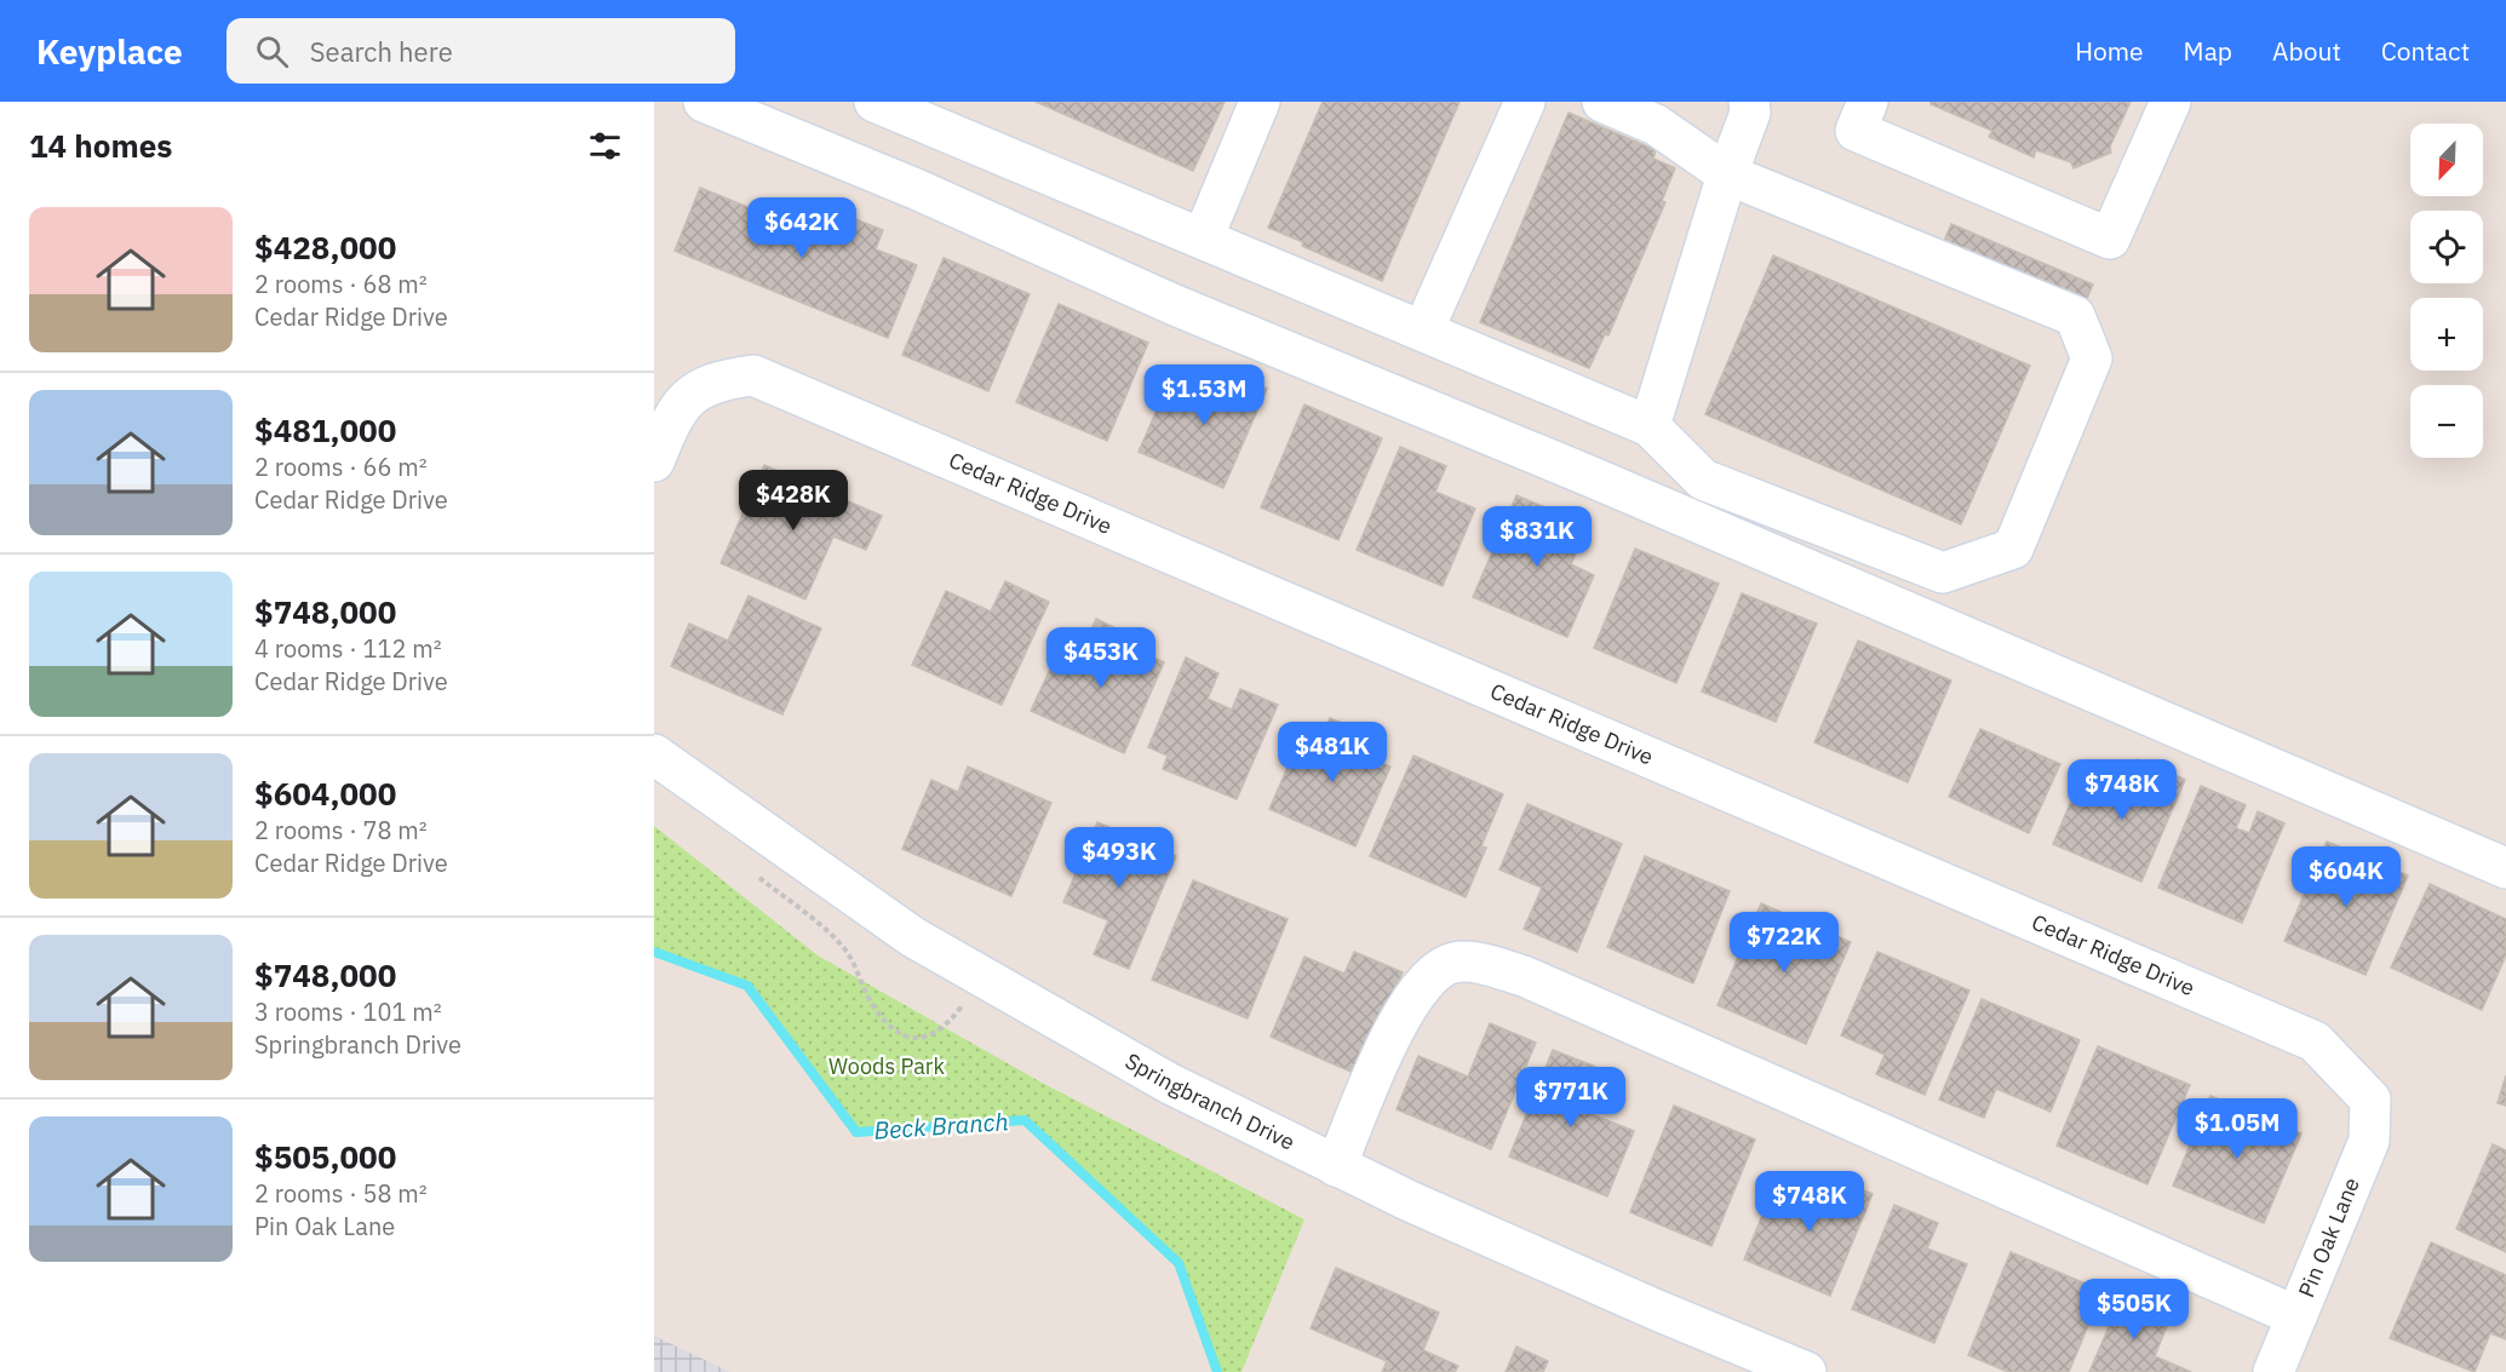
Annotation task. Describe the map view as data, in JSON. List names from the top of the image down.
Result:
{
  "streets": {
    "street": ["Cedar Ridge Drive", "Springbranch Drive", "Pin Oak Lane"]
  },
  "crossings": [
    ["Cedar Ridge Drive", "Pin Oak Lane"]
  ],
  "water": ["Beck Branch"],
  "parks": ["Woods Park"],
  "north": "bottom left",
  "page": {
    "header": "Keyplace",
    "search": "Search here",
    "nav": [
      "Home",
      "Map",
      "About",
      "Contact"
    ],
    "heading": "14 homes",
    "map_buttons": ["+", "−"],
    "list": [
      {
        "name": "$428,000",
        "note": "2 rooms · 68 m² · Cedar Ridge Drive"
      },
      {
        "name": "$481,000",
        "note": "2 rooms · 66 m² · Cedar Ridge Drive"
      },
      {
        "name": "$748,000",
        "note": "4 rooms · 112 m² · Cedar Ridge Drive"
      },
      {
        "name": "$604,000",
        "note": "2 rooms · 78 m² · Cedar Ridge Drive"
      },
      {
        "name": "$748,000",
        "note": "3 rooms · 101 m² · Springbranch Drive"
      },
      {
        "name": "$505,000",
        "note": "2 rooms · 58 m² · Pin Oak Lane"
      }
    ],
    "price": [
      "$642K",
      "$1.53M",
      "$428K",
      "$831K",
      "$453K",
      "$481K",
      "$748K",
      "$493K",
      "$604K",
      "$722K",
      "$771K",
      "$1.05M",
      "$748K",
      "$505K"
    ]
  }
}
